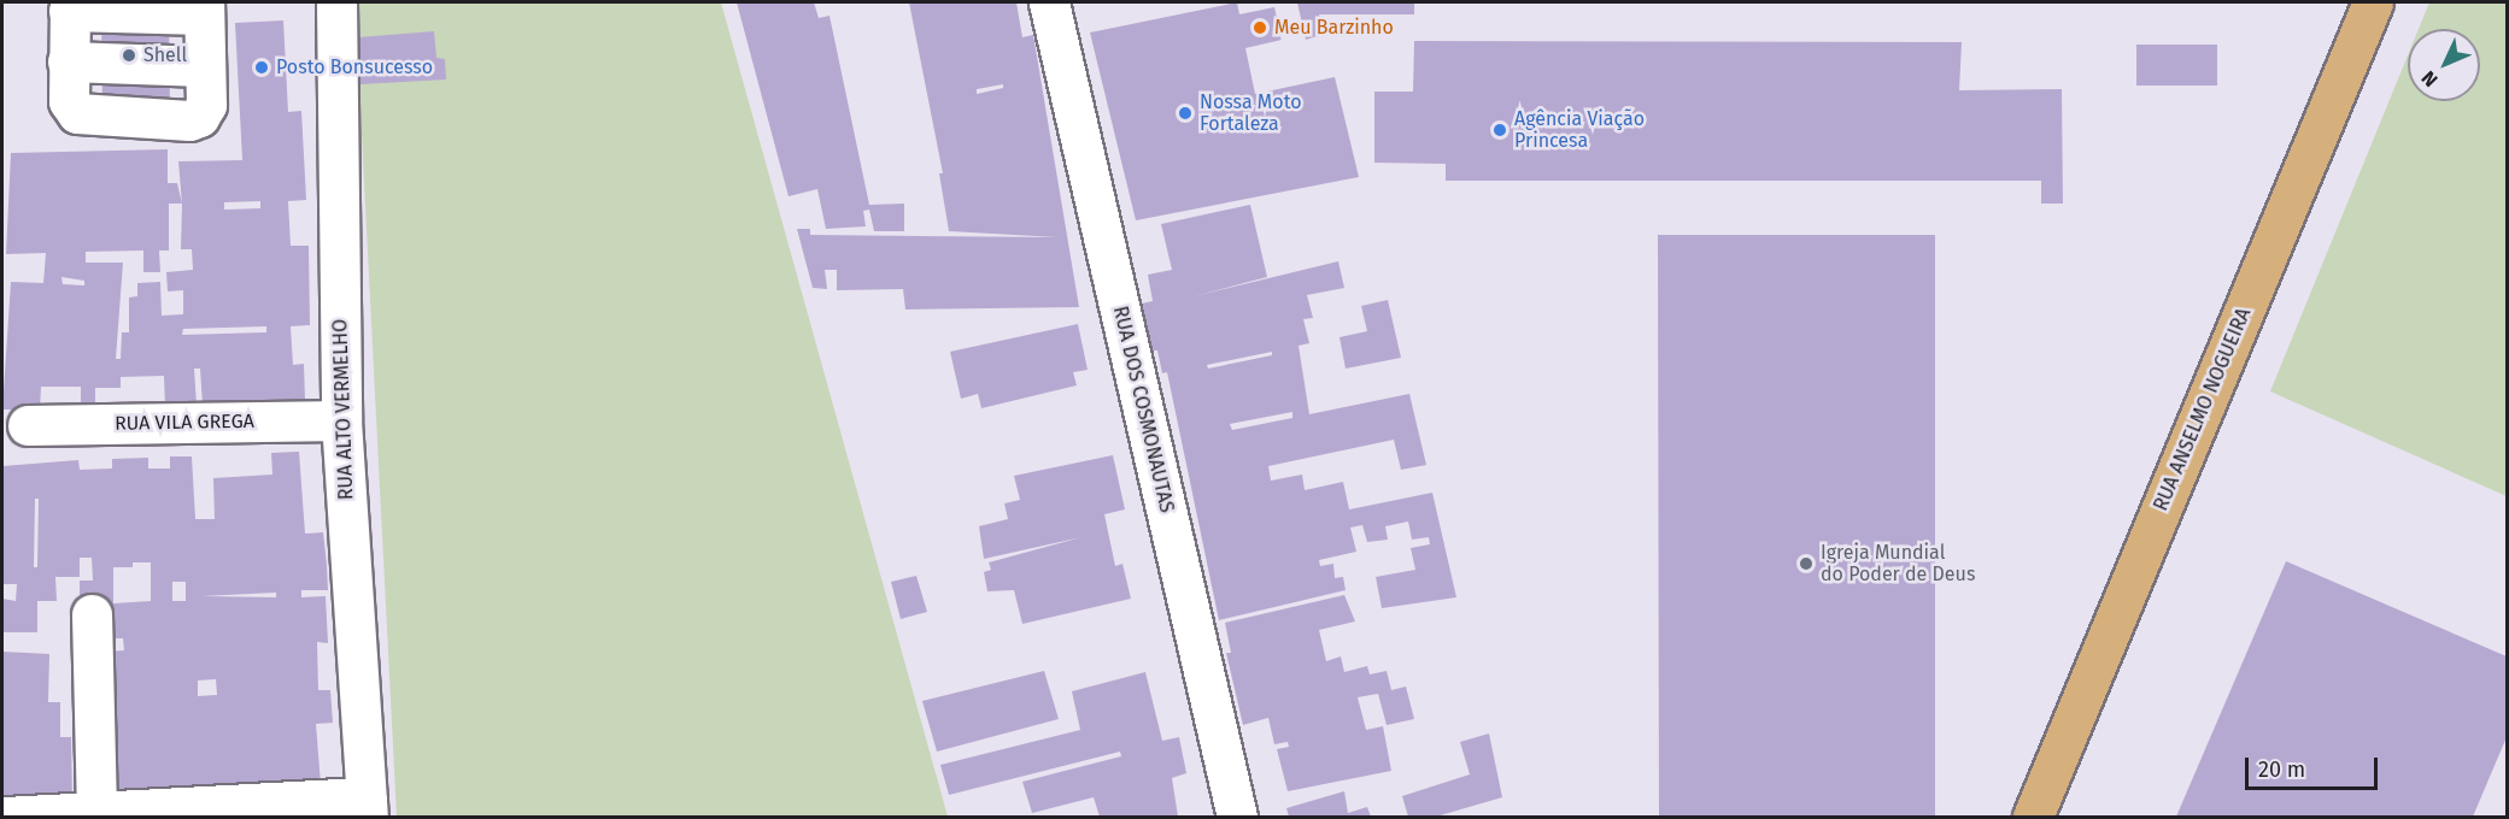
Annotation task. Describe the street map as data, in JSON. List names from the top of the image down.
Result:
{
  "streets": {
    "main road": ["RUA ANSELMO NOGUEIRA"],
    "street": ["RUA ALTO VERMELHO", "RUA DOS COSMONAUTAS", "RUA VILA GREGA"]
  },
  "crossings": [
    ["RUA ALTO VERMELHO", "RUA VILA GREGA"]
  ],
  "places": [
    "Meu Barzinho",
    "Shell",
    "Posto Bonsucesso",
    "Nossa Moto Fortaleza",
    "Agência Viação Princesa",
    "Igreja Mundial do Poder de Deus"
  ],
  "scale_bar": "20 m",
  "north": "bottom left"
}
